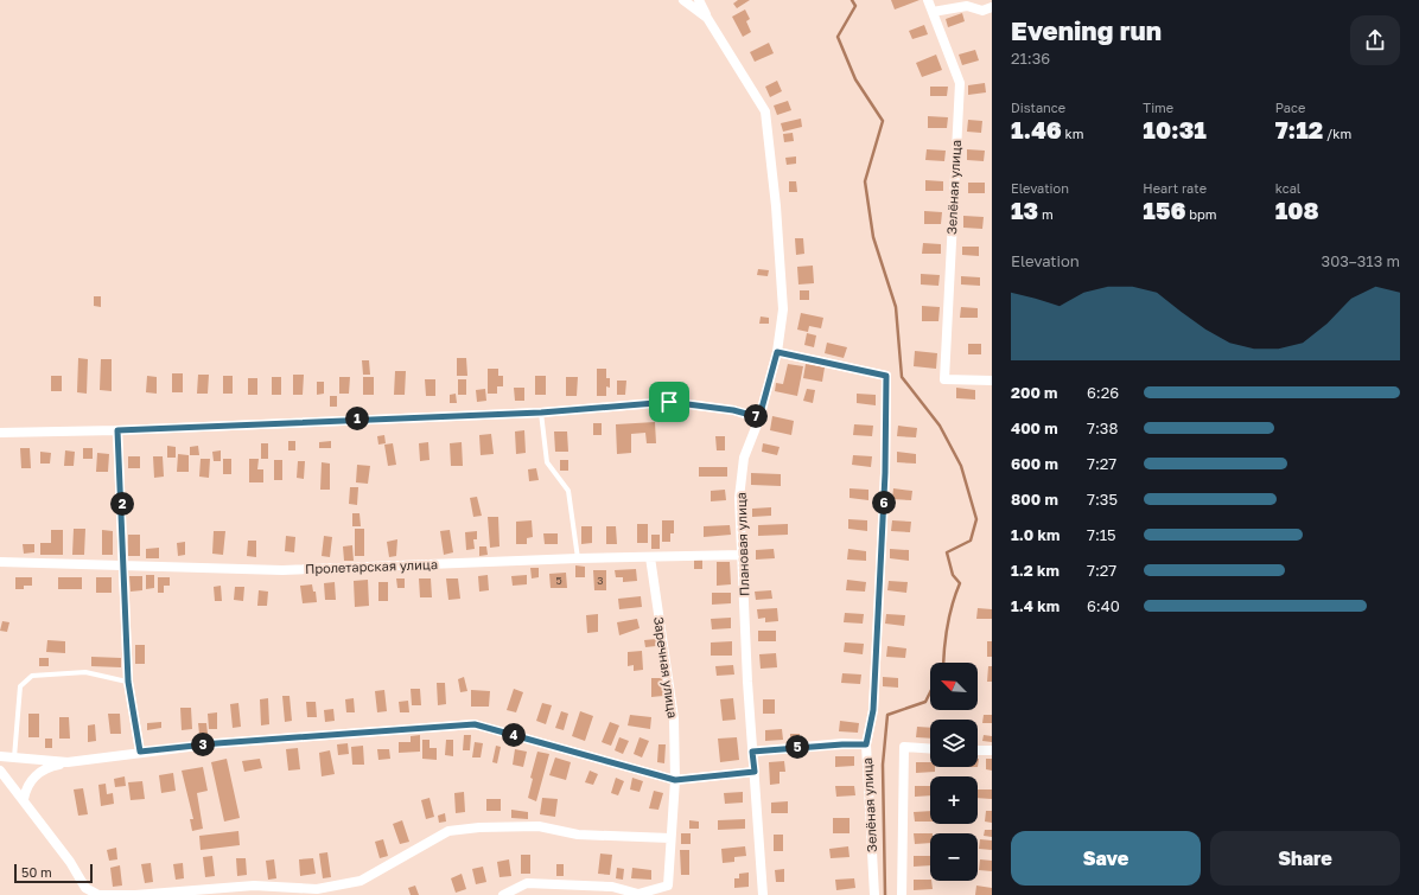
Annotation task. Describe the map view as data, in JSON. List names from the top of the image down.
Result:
{
  "streets": {
    "street": [
      "Зелёная улица",
      "Плановая улица",
      "Пролетарская улица",
      "Заречная улица"
    ]
  },
  "crossings": [
    ["Зелёная улица", "Плановая улица"],
    ["Плановая улица", "Пролетарская улица"],
    ["Пролетарская улица", "Заречная улица"]
  ],
  "house_numbers": ["5", "3"],
  "scale_bar": "50 m",
  "north": "top left",
  "page": {
    "heading": ["Evening run", "21:36"],
    "stats": [
      ["Distance", "1.46 km"],
      ["Time", "10:31"],
      ["Pace", "7:12 /km"],
      ["Elevation", "13 m"],
      ["Heart rate", "156 bpm"],
      ["kcal", "108"]
    ],
    "chart": ["Elevation", "303–313 m"],
    "list": [
      {
        "name": "200 m",
        "note": "6:26"
      },
      {
        "name": "400 m",
        "note": "7:38"
      },
      {
        "name": "600 m",
        "note": "7:27"
      },
      {
        "name": "800 m",
        "note": "7:35"
      },
      {
        "name": "1.0 km",
        "note": "7:15"
      },
      {
        "name": "1.2 km",
        "note": "7:27"
      },
      {
        "name": "1.4 km",
        "note": "6:40"
      }
    ],
    "pins": [
      "7",
      "1",
      "6",
      "2",
      "4",
      "3",
      "5"
    ],
    "map_buttons": ["+", "−"],
    "buttons": ["Save", "Share"],
    "scale": "50 m"
  }
}
